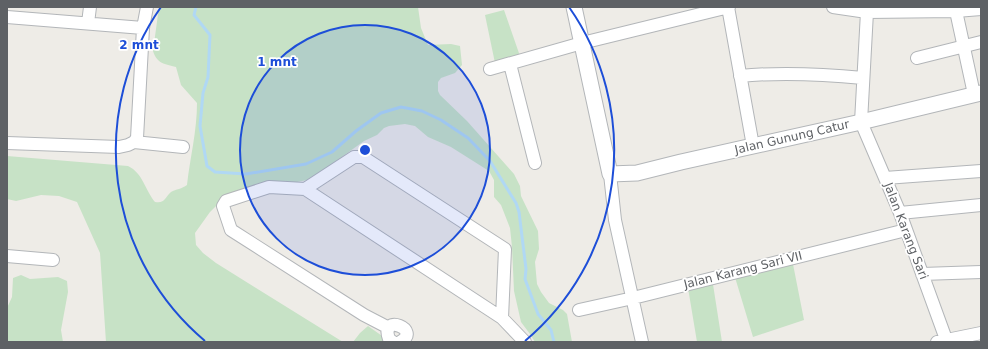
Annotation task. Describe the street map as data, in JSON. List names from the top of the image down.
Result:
{
  "streets": {
    "street": ["Jalan Gunung Catur", "Jalan Karang Sari", "Jalan Karang Sari VII"]
  },
  "crossings": [
    ["Jalan Gunung Catur", "Jalan Karang Sari"],
    ["Jalan Karang Sari", "Jalan Karang Sari VII"]
  ],
  "rings": ["2 mnt", "1 mnt"]
}
